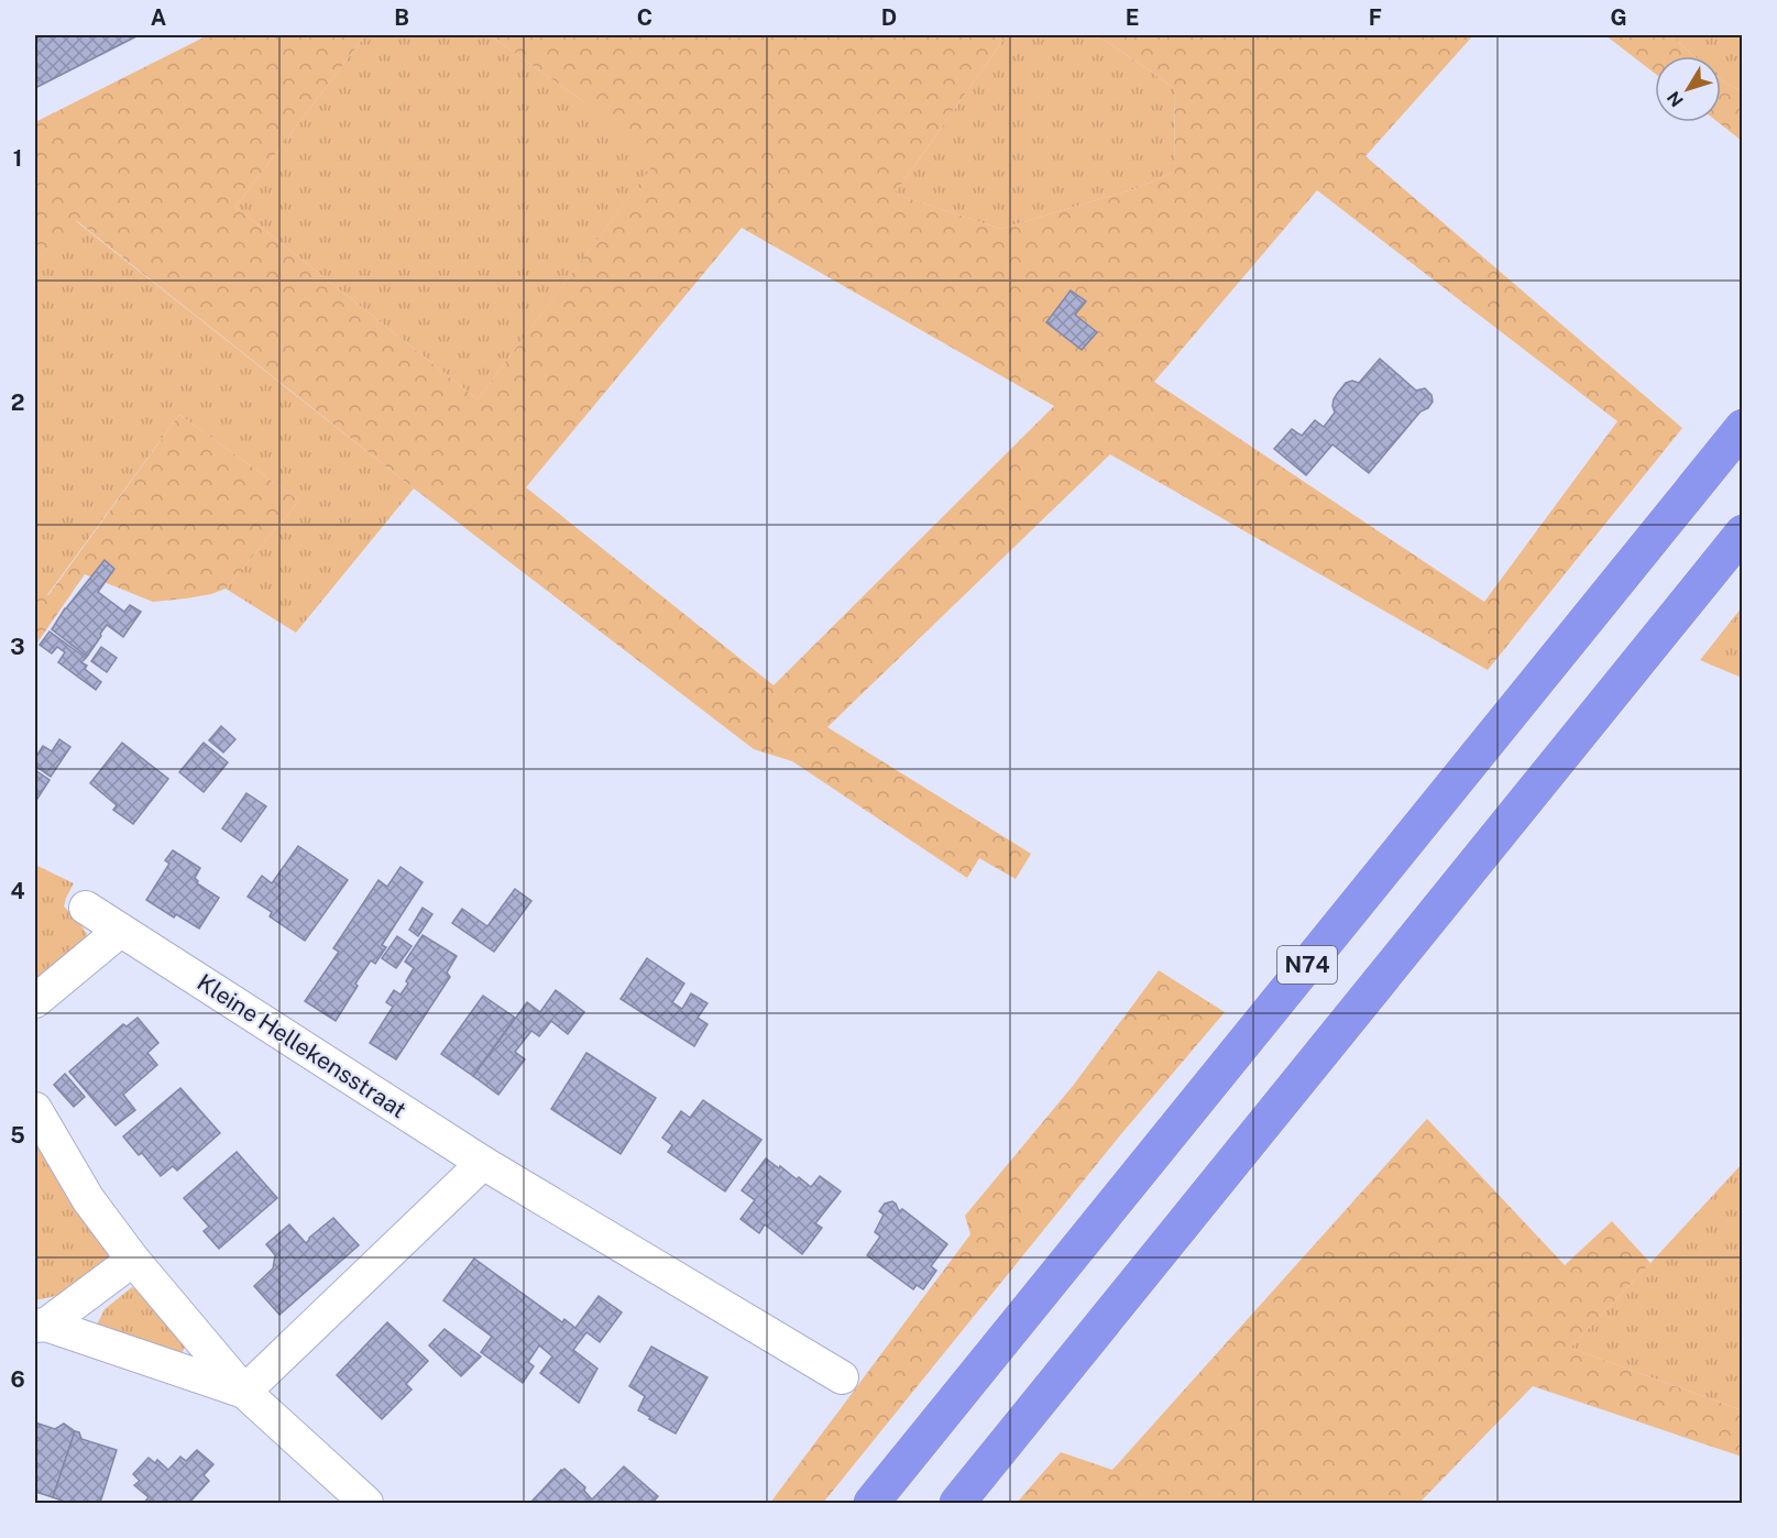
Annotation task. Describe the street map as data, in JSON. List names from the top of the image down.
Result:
{
  "streets": {
    "highway": ["N74"],
    "street": ["Kleine Hellekensstraat"]
  },
  "north": "bottom left",
  "grid": {
    "columns": [
      "A",
      "B",
      "C",
      "D",
      "E",
      "F",
      "G"
    ],
    "rows": [
      "1",
      "2",
      "3",
      "4",
      "5",
      "6"
    ]
  }
}
